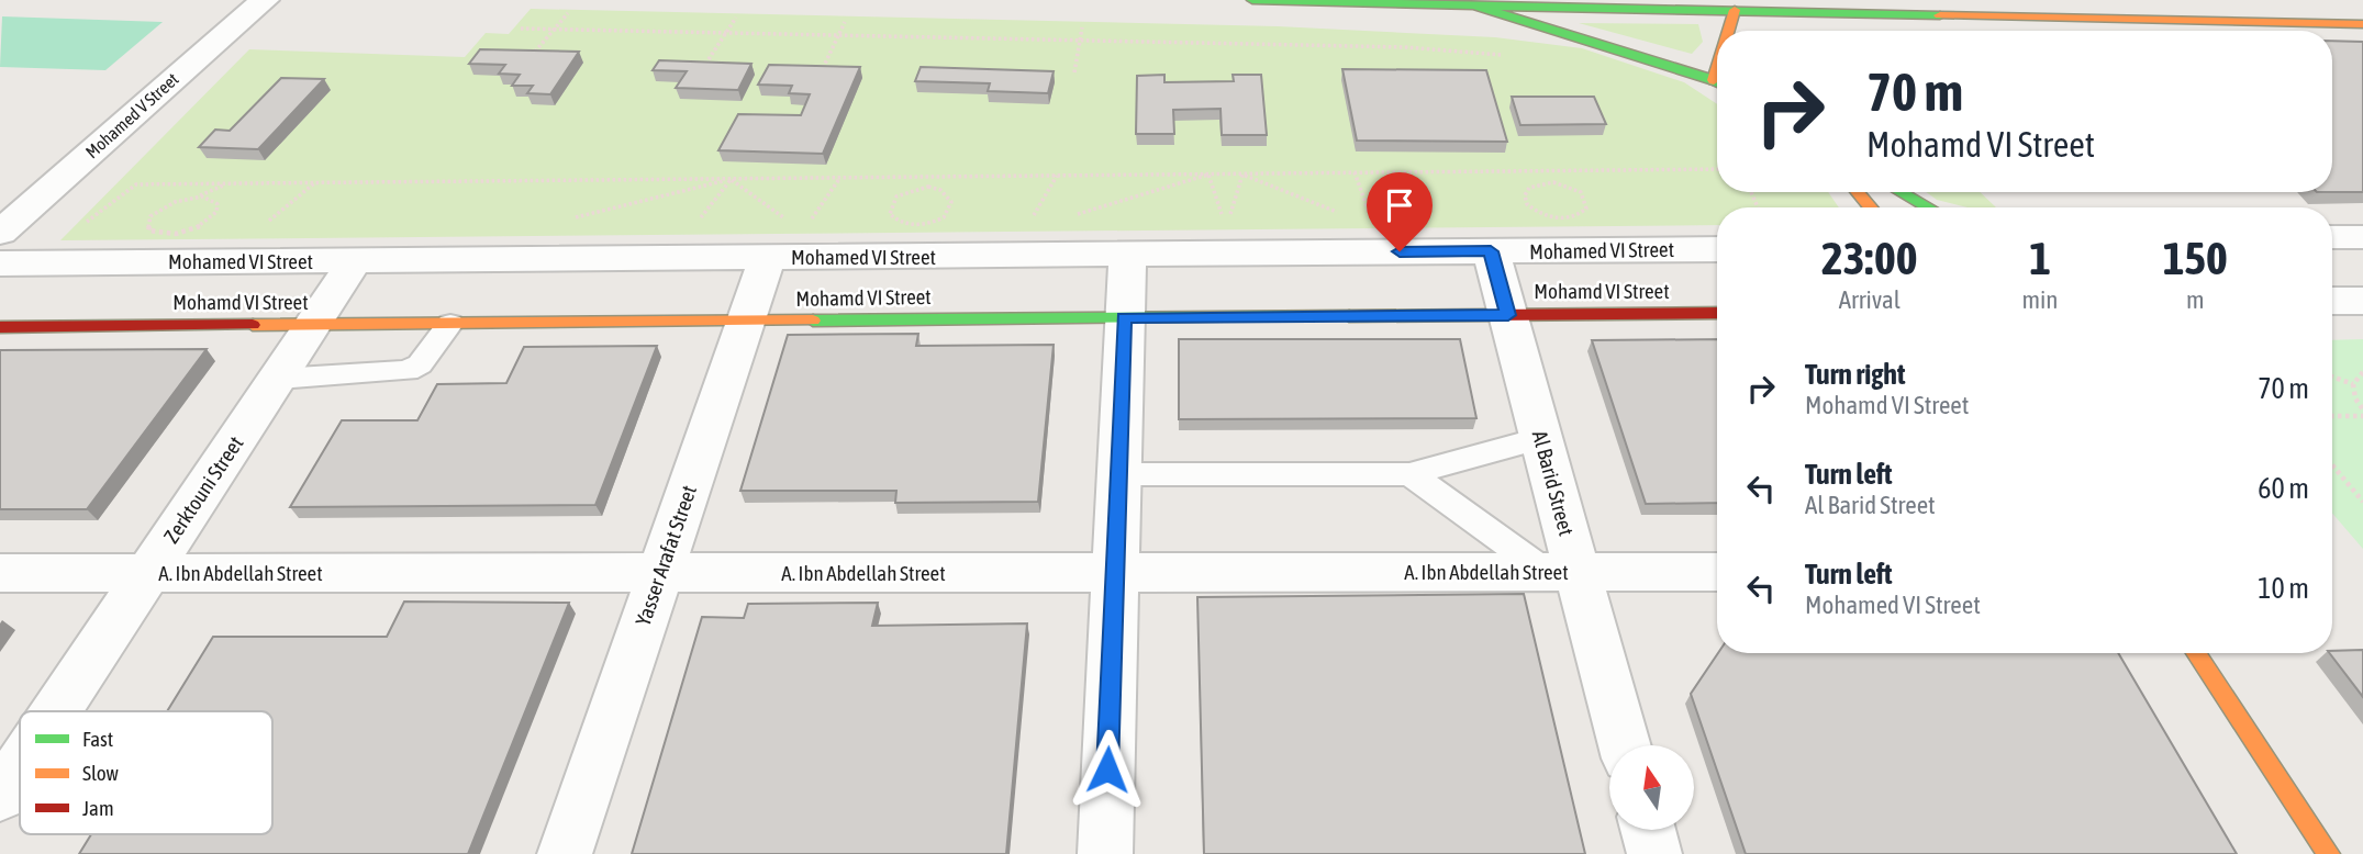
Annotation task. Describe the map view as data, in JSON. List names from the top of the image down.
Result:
{
  "streets": {
    "street": [
      "Mohamed V Street",
      "Mohamed VI Street",
      "Mohamd VI Street",
      "Al Barid Street",
      "Zerktouni Street",
      "Yasser Arafat Street",
      "A. Ibn Abdellah Street"
    ]
  },
  "crossings": [
    ["Mohamed VI Street", "Al Barid Street"],
    ["Mohamed VI Street", "Zerktouni Street"],
    ["Mohamed VI Street", "Yasser Arafat Street"],
    ["Mohamd VI Street", "Al Barid Street"],
    ["Mohamd VI Street", "Zerktouni Street"],
    ["Mohamd VI Street", "Yasser Arafat Street"],
    ["Al Barid Street", "A. Ibn Abdellah Street"],
    ["Zerktouni Street", "A. Ibn Abdellah Street"],
    ["Yasser Arafat Street", "A. Ibn Abdellah Street"]
  ],
  "legend": ["Fast", "Slow", "Jam"],
  "north": "top",
  "page": {
    "turn": ["70 m", "Mohamd VI Street"],
    "eta": [
      "23:00",
      "Arrival",
      "1",
      "min",
      "150",
      "m"
    ],
    "list": [
      {
        "name": "Turn right",
        "note": "Mohamd VI Street",
        "value": "70 m"
      },
      {
        "name": "Turn left",
        "note": "Al Barid Street",
        "value": "60 m"
      },
      {
        "name": "Turn left",
        "note": "Mohamed VI Street",
        "value": "10 m"
      }
    ]
  }
}
